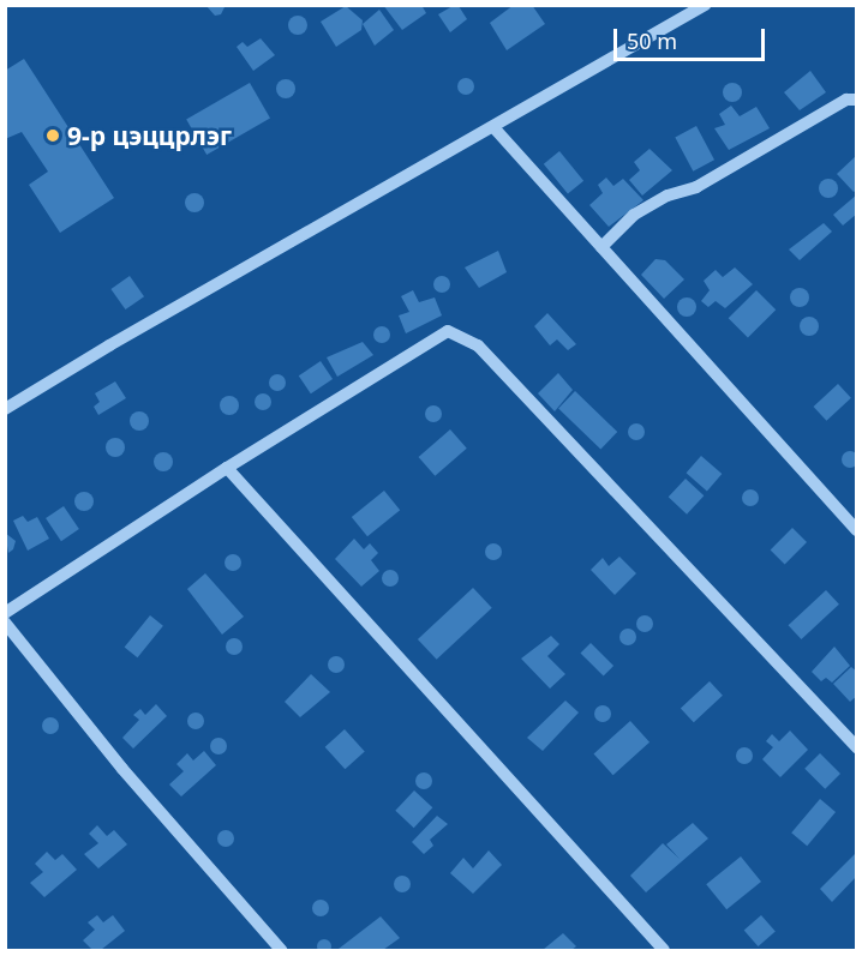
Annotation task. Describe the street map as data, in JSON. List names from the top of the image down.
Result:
{
  "places": ["9-р цэццрлэг"],
  "scale_bar": "50 m"
}
